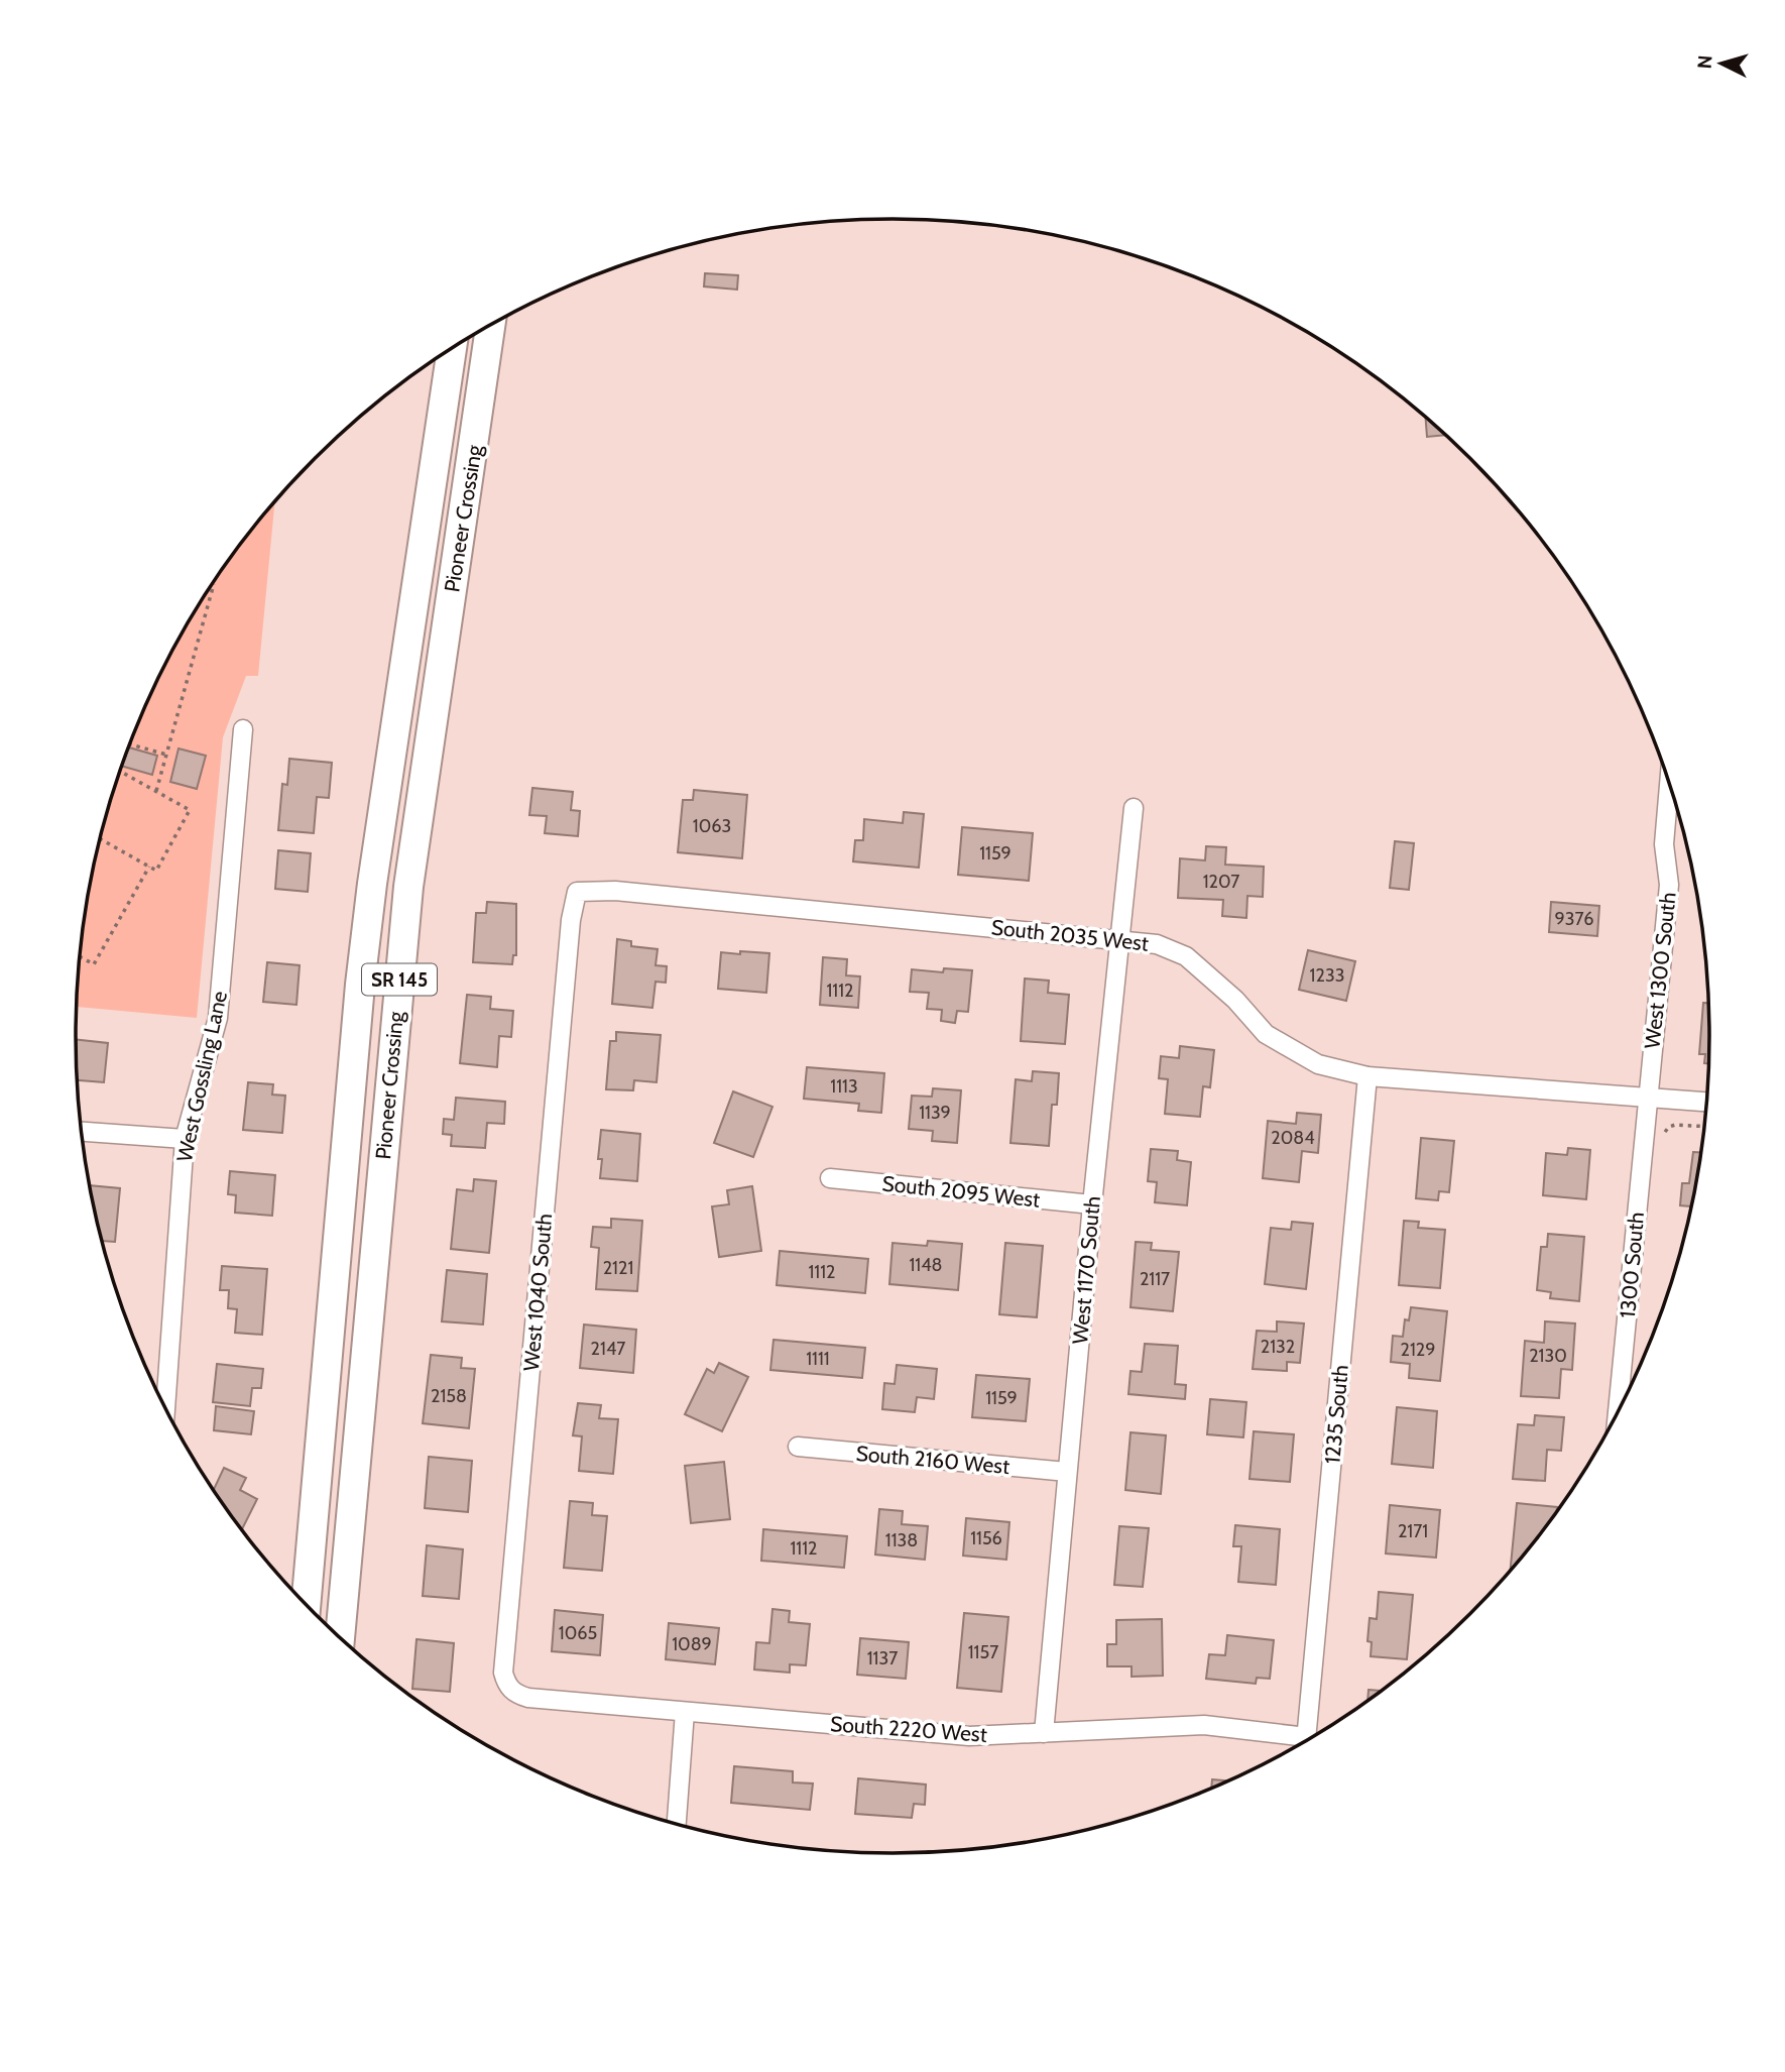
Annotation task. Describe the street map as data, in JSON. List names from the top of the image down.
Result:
{
  "streets": {
    "highway": ["Pioneer Crossing", "SR 145"],
    "street": [
      "South 2035 West",
      "West 1300 South",
      "West Gossling Lane",
      "South 2095 West",
      "1300 South",
      "West 1170 South",
      "West 1040 South",
      "1235 South",
      "South 2160 West",
      "South 2220 West"
    ]
  },
  "crossings": [
    ["South 2035 West", "West 1300 South"],
    ["South 2035 West", "1300 South"],
    ["South 2035 West", "West 1170 South"],
    ["South 2035 West", "West 1040 South"],
    ["South 2035 West", "1235 South"],
    ["West 1300 South", "1300 South"],
    ["South 2095 West", "West 1170 South"],
    ["West 1170 South", "South 2160 West"],
    ["West 1170 South", "South 2220 West"],
    ["West 1040 South", "South 2220 West"]
  ],
  "house_numbers": [
    "1063",
    "1159",
    "1207",
    "9376",
    "1233",
    "1112",
    "1113",
    "1139",
    "2084",
    "1148",
    "2121",
    "1112",
    "2117",
    "2132",
    "2147",
    "2129",
    "2130",
    "1111",
    "2158",
    "1159",
    "2171",
    "1156",
    "1138",
    "1112",
    "1065",
    "1089",
    "1157",
    "1137"
  ],
  "north": "left"
}
